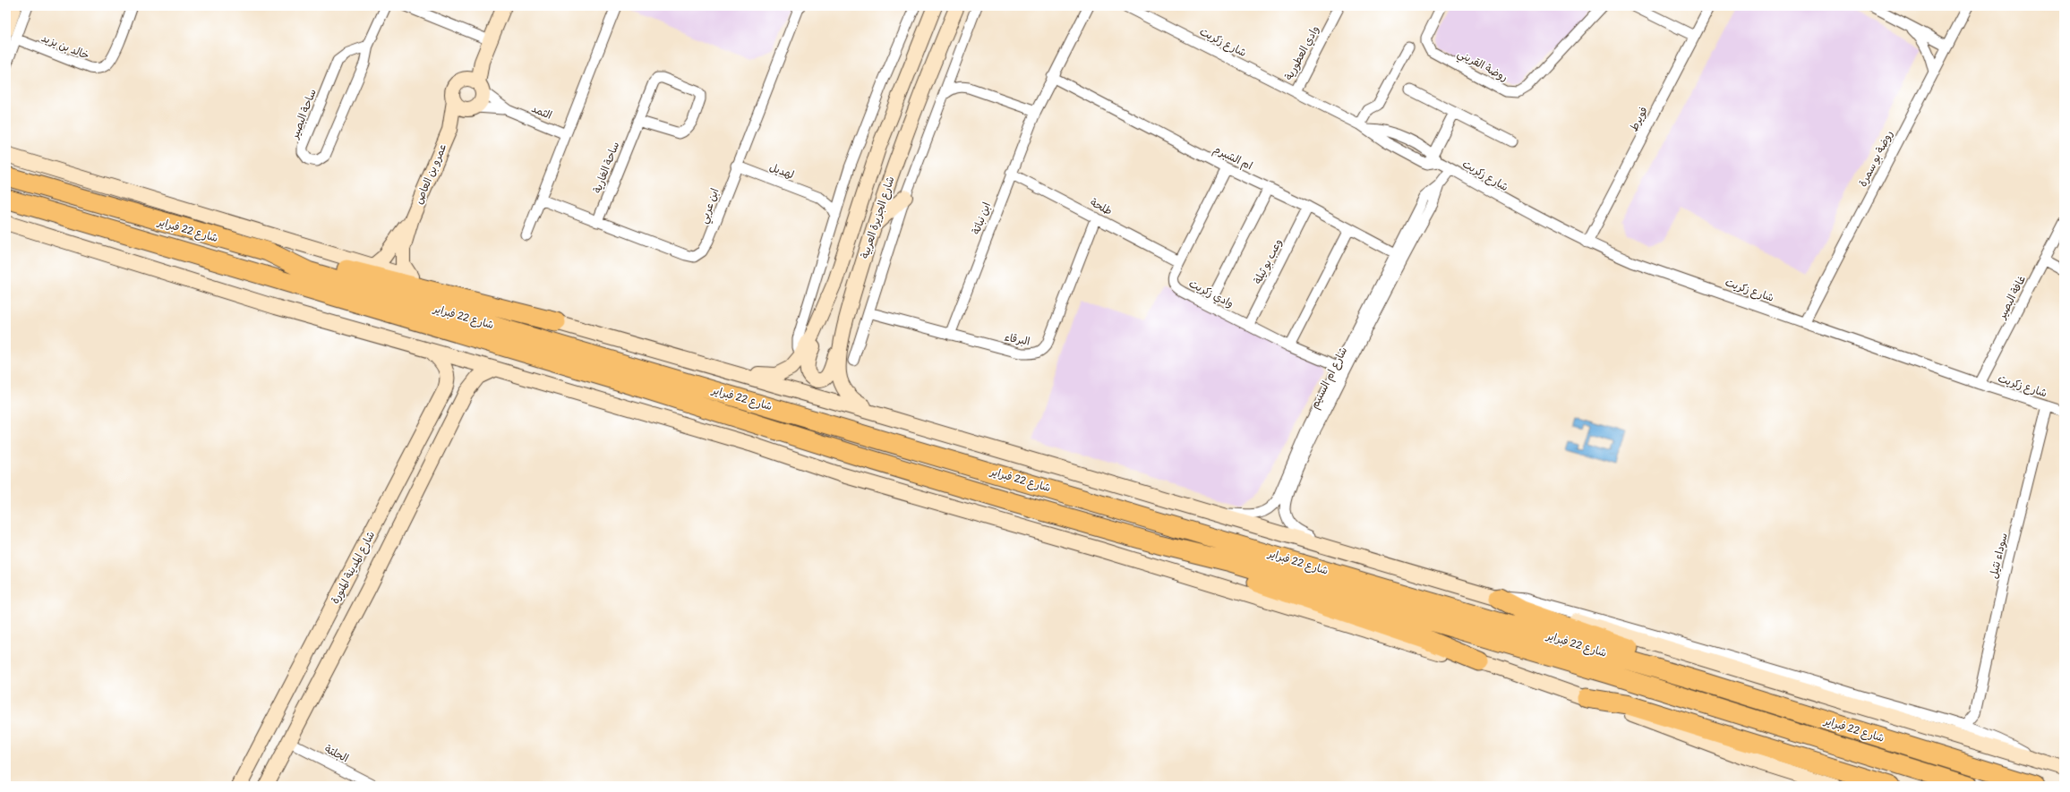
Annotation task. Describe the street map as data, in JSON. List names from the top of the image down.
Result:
{
  "streets": {
    "highway": ["شارع 22 فبراير"],
    "main road": ["عمرو بن العاص", "شارع الجزيرة العربية", "شارع المدينة المنورة"],
    "street": [
      "شارع زكريت",
      "خالد بن يزيد",
      "وادي العطورية",
      "روضة القريني",
      "الثمد",
      "ساحة البصير",
      "فويرط",
      "ام الشبرم",
      "روضة بو سمرة",
      "ساحة الغارية",
      "لهديل",
      "ابن عربي",
      "طلحة",
      "ابن نباتة",
      "وعب بو ثيلة",
      "وادي زكريت",
      "غافة البصير",
      "البرقاء",
      "شارع ام السنيم",
      "سوداء نثيل",
      "الجلتة"
    ]
  },
  "crossings": [
    ["شارع زكريت", "وادي العطورية"],
    ["شارع زكريت", "فويرط"],
    ["شارع زكريت", "روضة بو سمرة"],
    ["شارع زكريت", "غافة البصير"],
    ["شارع زكريت", "شارع ام السنيم"],
    ["شارع زكريت", "سوداء نثيل"],
    ["الثمد", "عمرو بن العاص"],
    ["ام الشبرم", "ابن نباتة"],
    ["ام الشبرم", "وعب بو ثيلة"],
    ["ام الشبرم", "وادي زكريت"],
    ["ام الشبرم", "شارع ام السنيم"],
    ["ساحة الغارية", "ابن عربي"],
    ["لهديل", "ابن عربي"],
    ["عمرو بن العاص", "شارع 22 فبراير"],
    ["طلحة", "ابن نباتة"],
    ["طلحة", "وادي زكريت"],
    ["طلحة", "البرقاء"],
    ["شارع الجزيرة العربية", "شارع 22 فبراير"],
    ["شارع الجزيرة العربية", "البرقاء"],
    ["ابن نباتة", "البرقاء"],
    ["شارع 22 فبراير", "شارع ام السنيم"],
    ["وعب بو ثيلة", "وادي زكريت"],
    ["وادي زكريت", "شارع ام السنيم"],
    ["شارع المدينة المنورة", "الجلتة"]
  ]
}
